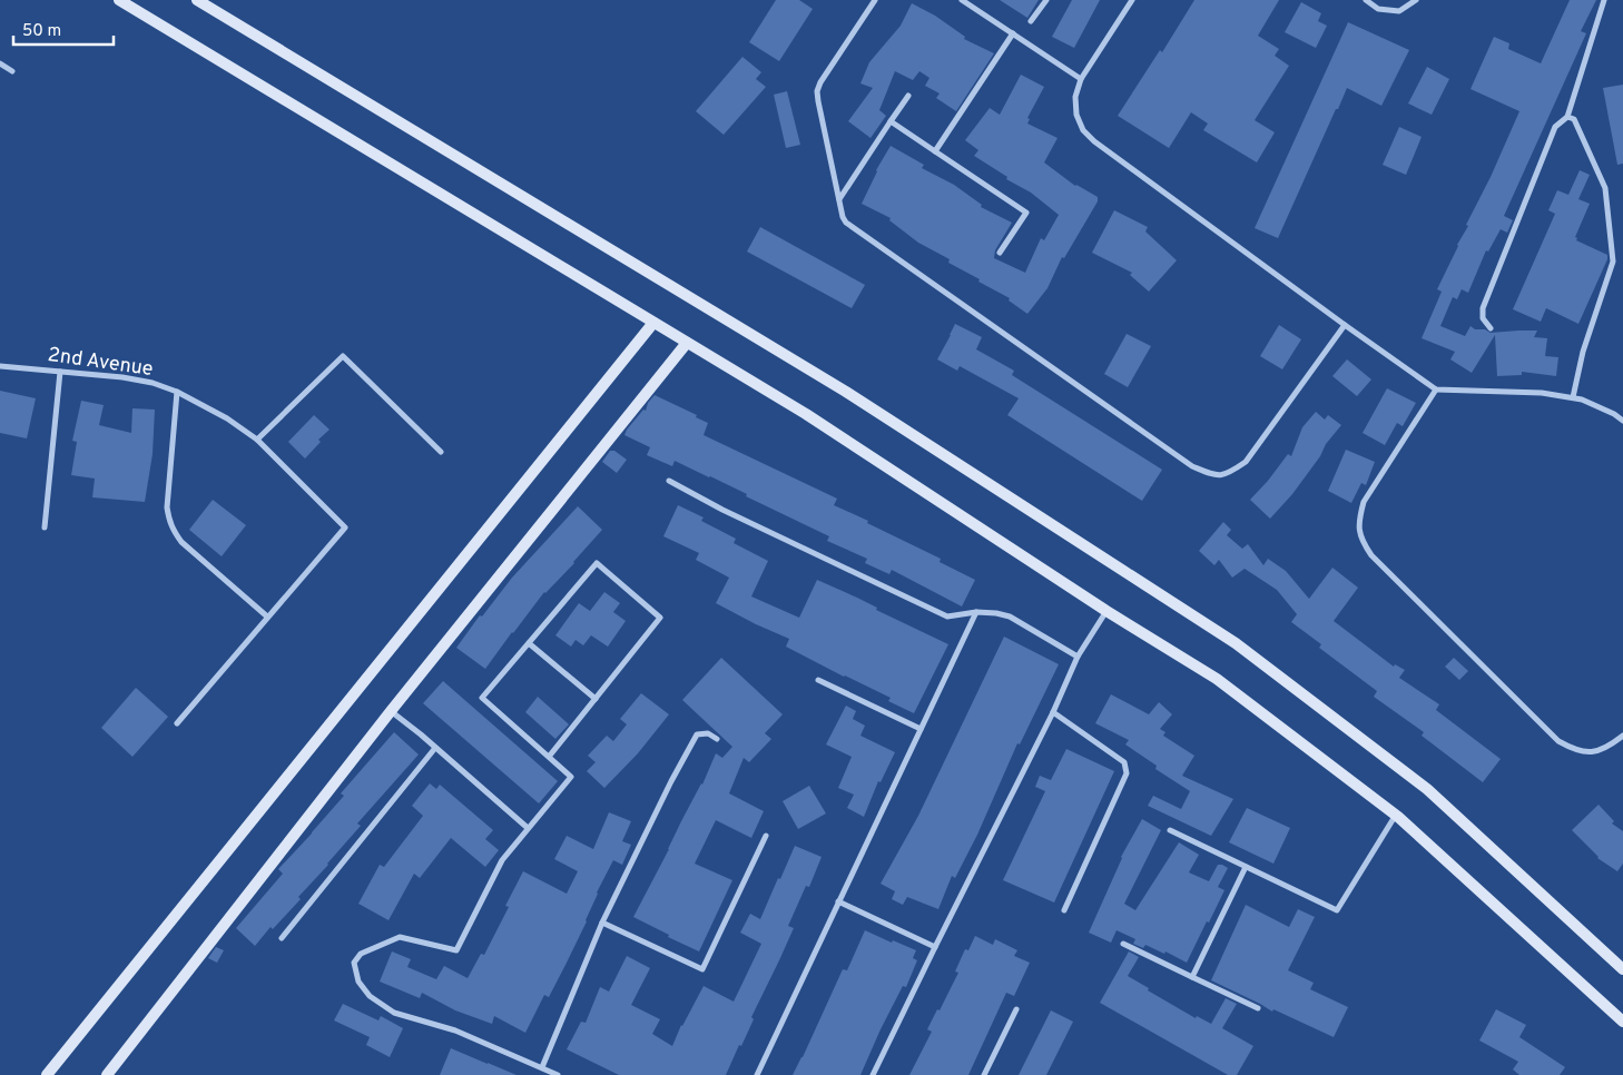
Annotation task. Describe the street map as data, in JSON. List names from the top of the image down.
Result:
{
  "streets": {
    "street": ["2nd Avenue"]
  },
  "scale_bar": "50 m"
}
